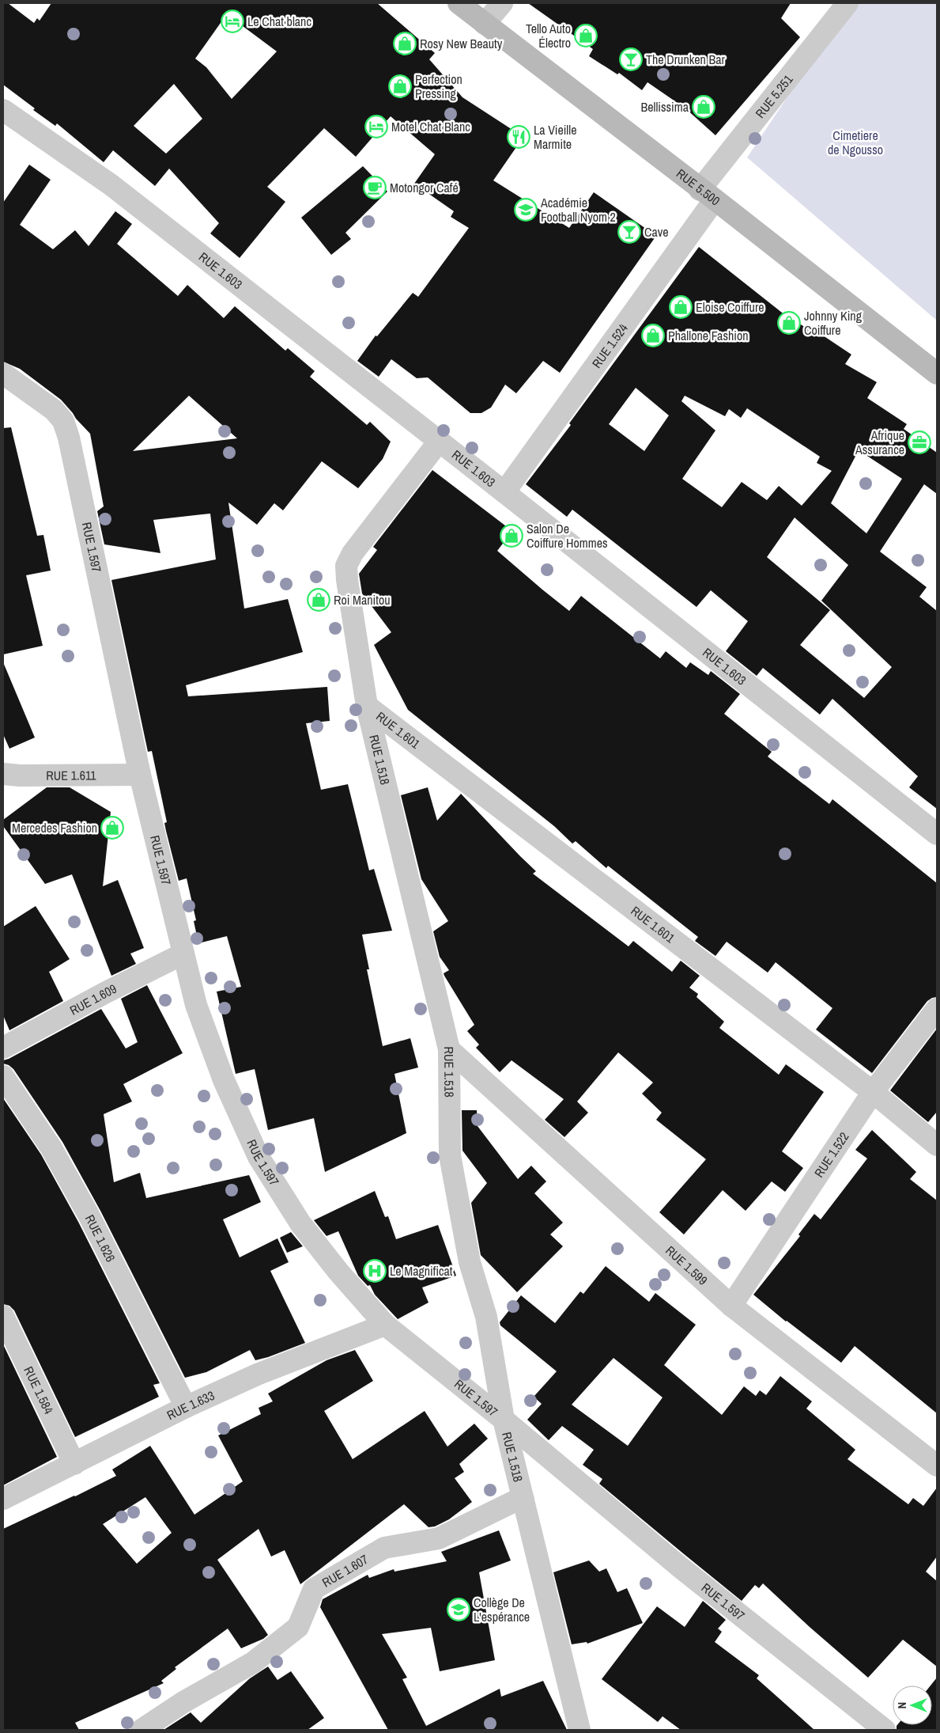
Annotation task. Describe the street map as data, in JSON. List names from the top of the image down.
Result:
{
  "streets": {
    "main road": ["RUE 5.500"],
    "street": [
      "RUE 5.251",
      "RUE 1.603",
      "RUE 1.524",
      "RUE 1.597",
      "RUE 1.601",
      "RUE 1.518",
      "RUE 1.611",
      "RUE 1.609",
      "RUE 1.522",
      "RUE 1.626",
      "RUE 1.599",
      "RUE 1.584",
      "RUE 1.633",
      "RUE 1.607"
    ]
  },
  "crossings": [
    ["RUE 5.251", "RUE 5.500"],
    ["RUE 5.251", "RUE 1.524"],
    ["RUE 5.500", "RUE 1.524"],
    ["RUE 1.603", "RUE 1.524"],
    ["RUE 1.603", "RUE 1.518"],
    ["RUE 1.597", "RUE 1.518"],
    ["RUE 1.597", "RUE 1.611"],
    ["RUE 1.597", "RUE 1.609"],
    ["RUE 1.597", "RUE 1.633"],
    ["RUE 1.601", "RUE 1.518"],
    ["RUE 1.601", "RUE 1.522"],
    ["RUE 1.518", "RUE 1.599"],
    ["RUE 1.518", "RUE 1.607"],
    ["RUE 1.522", "RUE 1.599"],
    ["RUE 1.626", "RUE 1.633"],
    ["RUE 1.584", "RUE 1.633"]
  ],
  "parks": ["Cimetiere de Ngousso"],
  "places": {
    "hotel": ["Le Chat blanc", "Motel Chat Blanc"],
    "shop": [
      "Tello Auto Électro",
      "Rosy New Beauty",
      "Perfection Pressing",
      "Bellissima",
      "Eloise Coiffure",
      "Johnny King Coiffure",
      "Phallone Fashion",
      "Salon De Coiffure Hommes",
      "Roi Manitou",
      "Mercedes Fashion"
    ],
    "bar": ["The Drunken Bar", "Cave"],
    "restaurant": ["La Vieille Marmite"],
    "cafe": ["Motongor Café"],
    "school or university": ["Académie Football Nyom 2", "Collège De L'espérance"],
    "office": ["Afrique Assurance"],
    "hospital": ["Le Magnificat"]
  },
  "north": "left"
}
